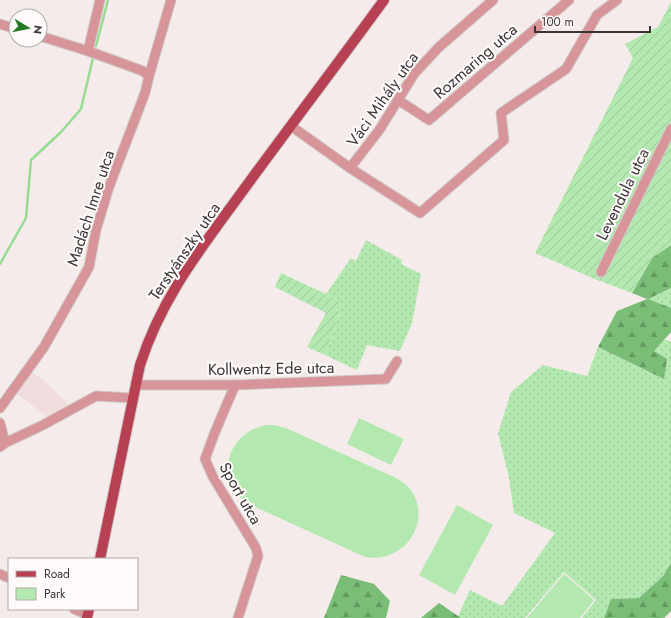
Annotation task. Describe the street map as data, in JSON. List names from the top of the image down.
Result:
{
  "streets": {
    "main road": ["Terstyánszky utca"],
    "street": [
      "Rozmaring utca",
      "Váci Mihály utca",
      "Levendula utca",
      "Madách Imre utca",
      "Kollwentz Ede utca",
      "Sport utca"
    ]
  },
  "crossings": [
    ["Rozmaring utca", "Váci Mihály utca"],
    ["Váci Mihály utca", "Terstyánszky utca"],
    ["Terstyánszky utca", "Kollwentz Ede utca"],
    ["Kollwentz Ede utca", "Sport utca"]
  ],
  "legend": ["Road", "Park"],
  "scale_bar": "100 m",
  "north": "right"
}
